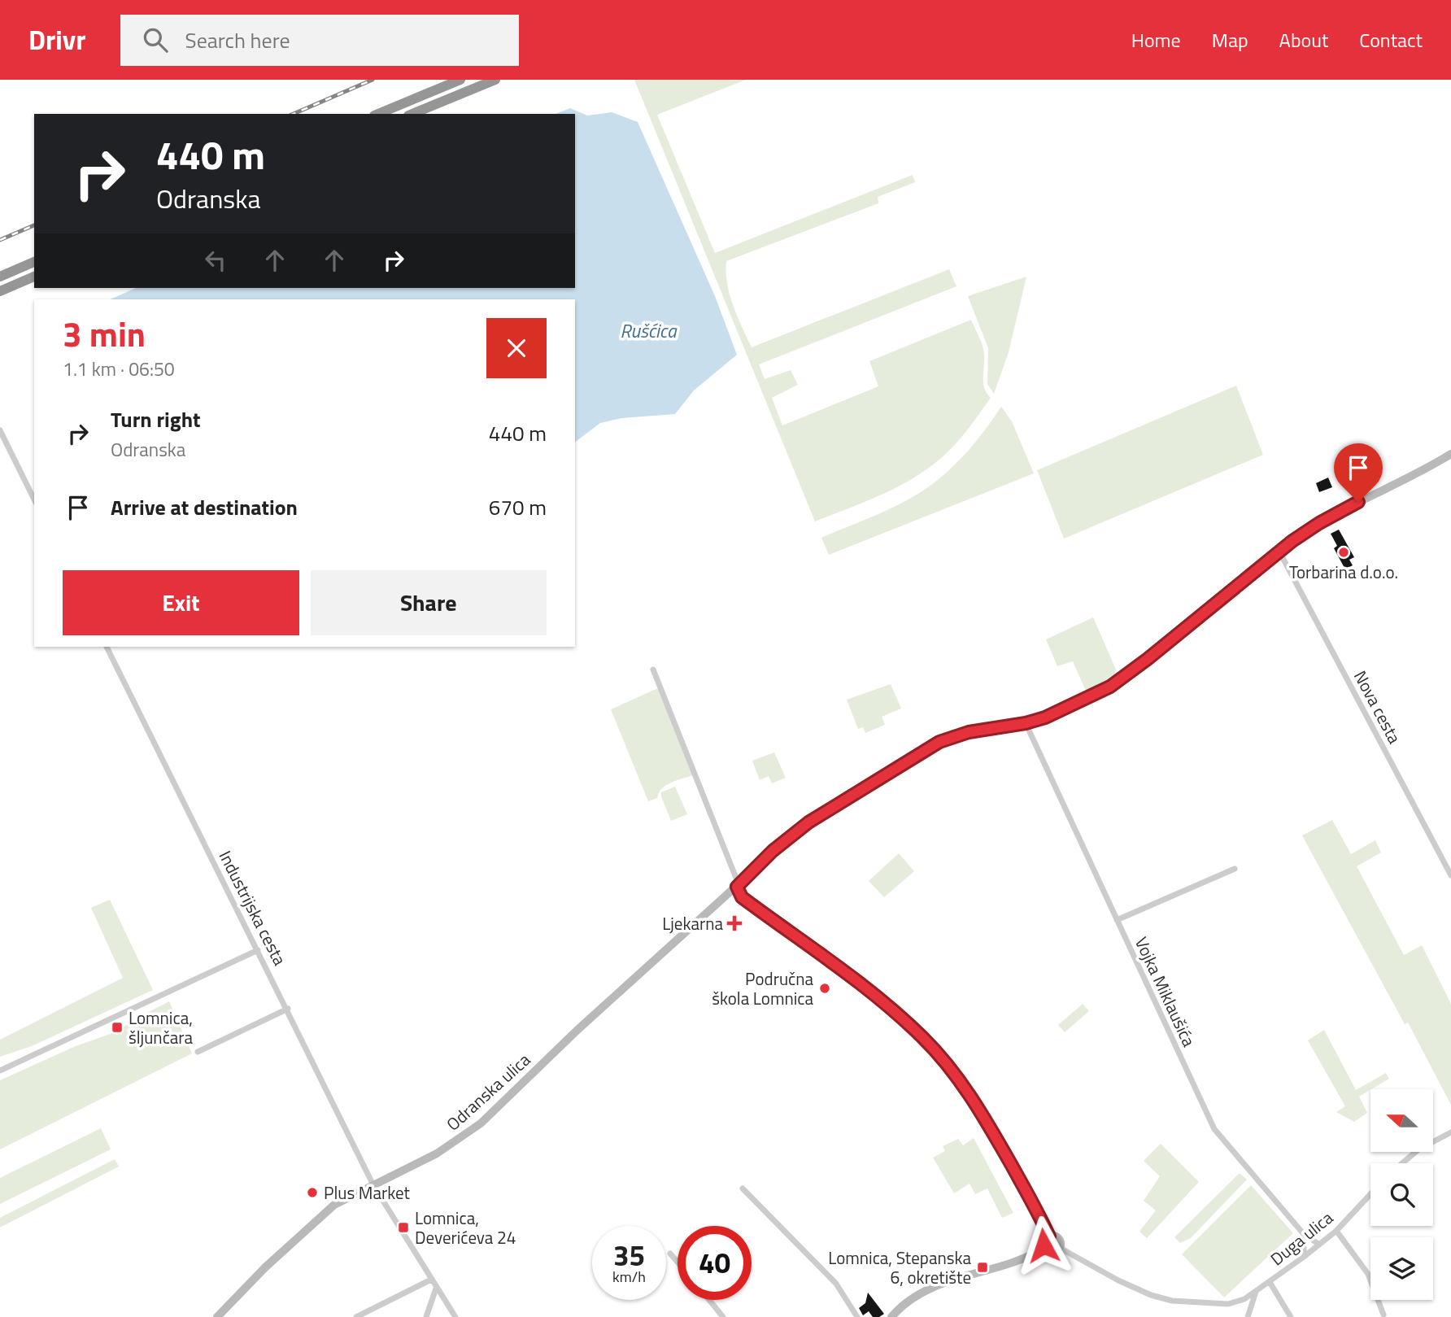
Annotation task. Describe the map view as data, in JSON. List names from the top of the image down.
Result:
{
  "streets": {
    "street": [
      "Nova cesta",
      "Industrijska cesta",
      "Vojka Miklaušića",
      "Odranska ulica",
      "Duga ulica"
    ]
  },
  "crossings": [
    ["Nova cesta", "Odranska ulica"],
    ["Industrijska cesta", "Odranska ulica"],
    ["Vojka Miklaušića", "Odranska ulica"],
    ["Vojka Miklaušića", "Duga ulica"]
  ],
  "water": ["Rušćica"],
  "places": {
    "other": ["Torbarina d.o.o.", "Područna škola Lomnica", "Plus Market"],
    "health": ["Ljekarna"],
    "transit": ["Lomnica, šljunčara", "Lomnica, Deverićeva 24", "Lomnica, Stepanska 6, okretište"]
  },
  "north": "left",
  "page": {
    "header": "Drivr",
    "search": "Search here",
    "nav": [
      "Home",
      "Map",
      "About",
      "Contact"
    ],
    "turn": ["440 m", "Odranska"],
    "heading": ["3 min", "1.1 km · 06:50"],
    "list": [
      {
        "name": "Turn right",
        "note": "Odranska",
        "value": "440 m"
      },
      {
        "name": "Arrive at destination",
        "value": "670 m"
      }
    ],
    "buttons": ["Exit", "Share"],
    "speed": "35 km/h",
    "limit": "40"
  }
}
